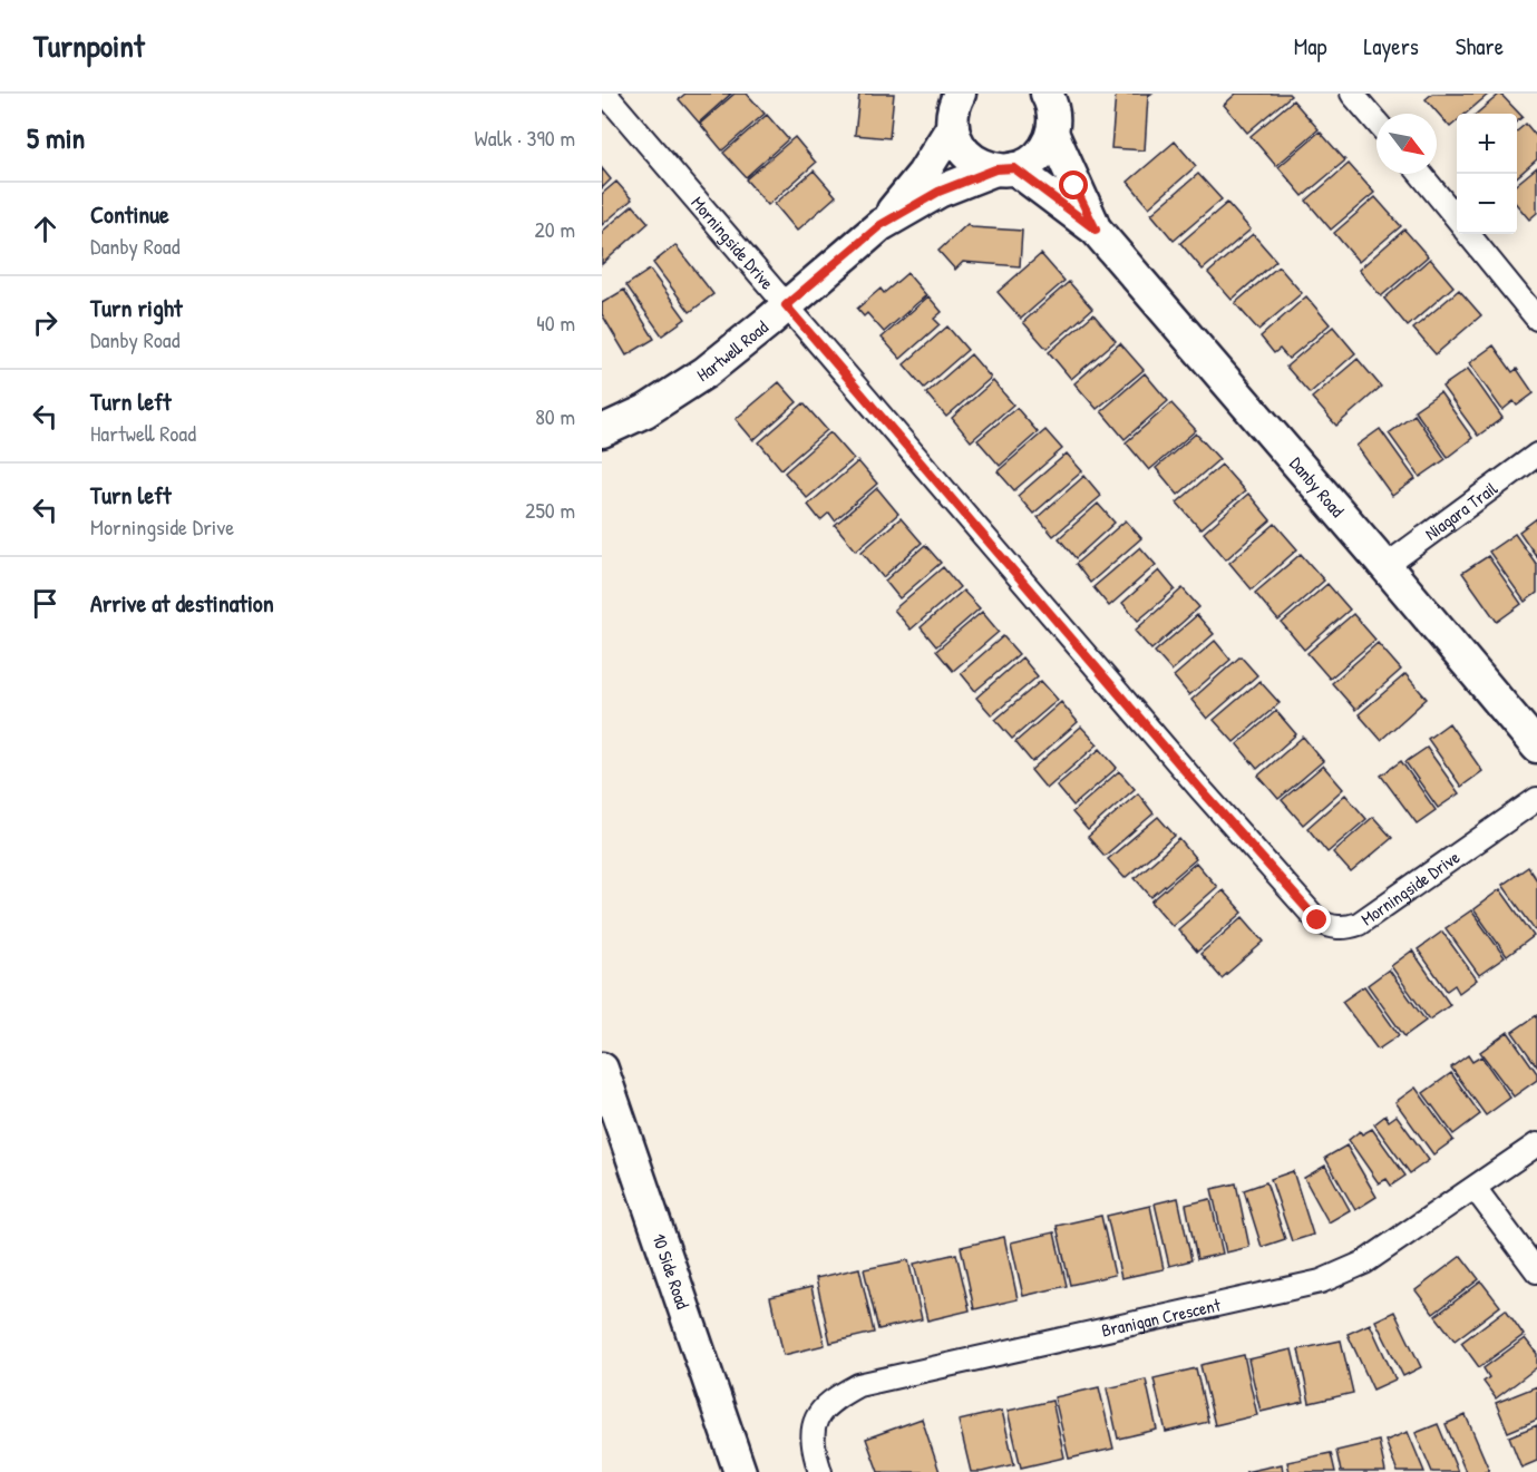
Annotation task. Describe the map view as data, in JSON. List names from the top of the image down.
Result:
{
  "streets": {
    "street": [
      "Morningside Drive",
      "Hartwell Road",
      "Danby Road",
      "Niagara Trail",
      "10 Side Road",
      "Branigan Crescent"
    ]
  },
  "crossings": [
    ["Morningside Drive", "Hartwell Road"],
    ["Hartwell Road", "Danby Road"],
    ["Danby Road", "Niagara Trail"]
  ],
  "north": "bottom right",
  "page": {
    "header": "Turnpoint",
    "nav": ["Map", "Layers", "Share"],
    "heading": ["5 min", "Walk · 390 m"],
    "map_buttons": ["+", "−"],
    "list": [
      ["Continue", "Danby Road", "20 m"],
      ["Turn right", "Danby Road", "40 m"],
      ["Turn left", "Hartwell Road", "80 m"],
      ["Turn left", "Morningside Drive", "250 m"],
      "Arrive at destination"
    ]
  }
}
